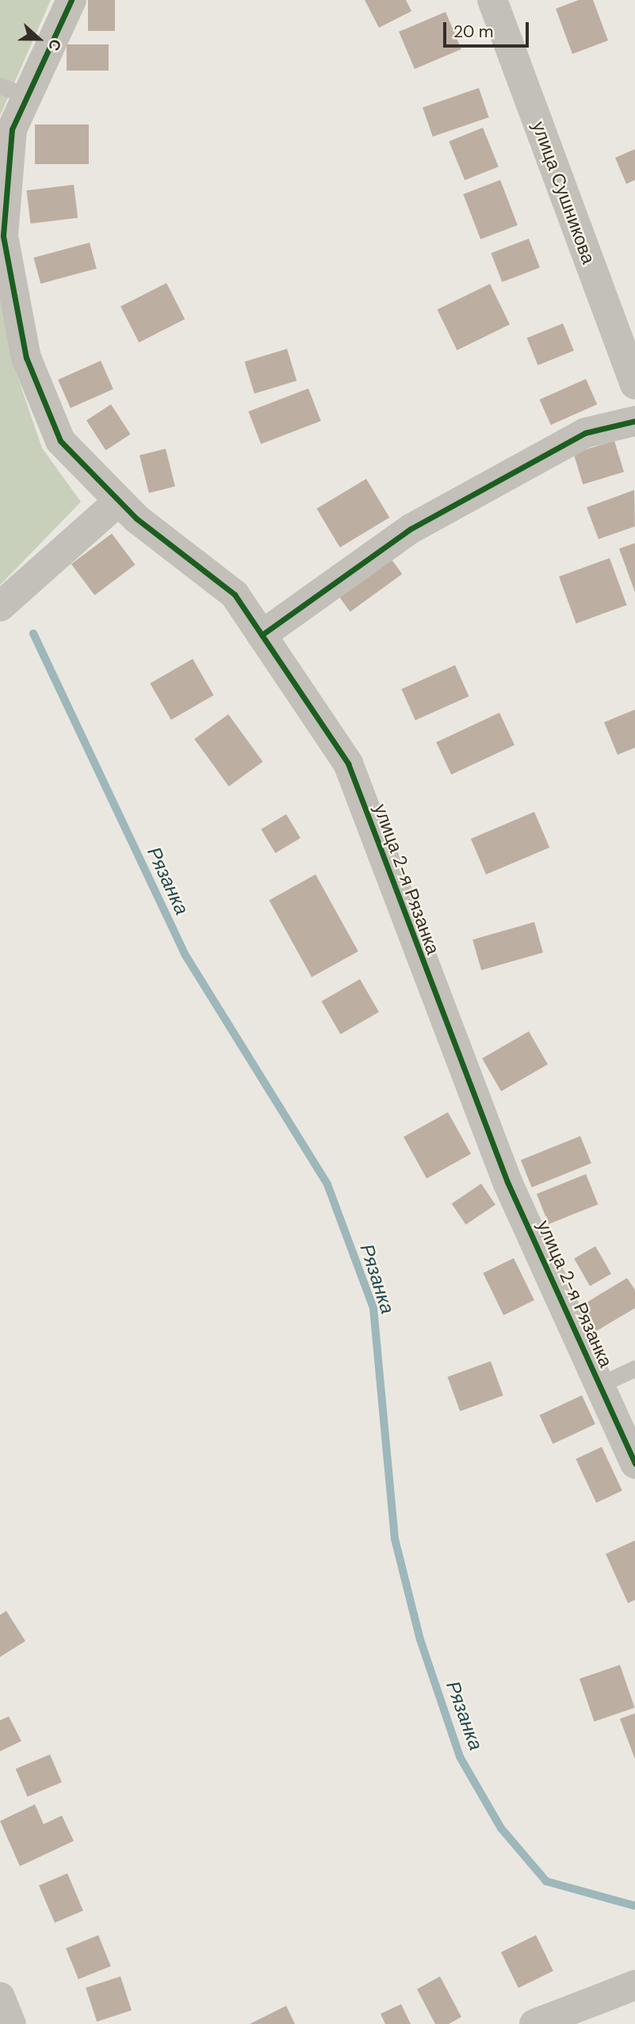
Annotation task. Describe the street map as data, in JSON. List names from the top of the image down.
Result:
{
  "streets": {
    "street": ["улица Сушникова", "улица 2-я Рязанка"]
  },
  "water": ["Рязанка"],
  "scale_bar": "20 m",
  "north": "right"
}
